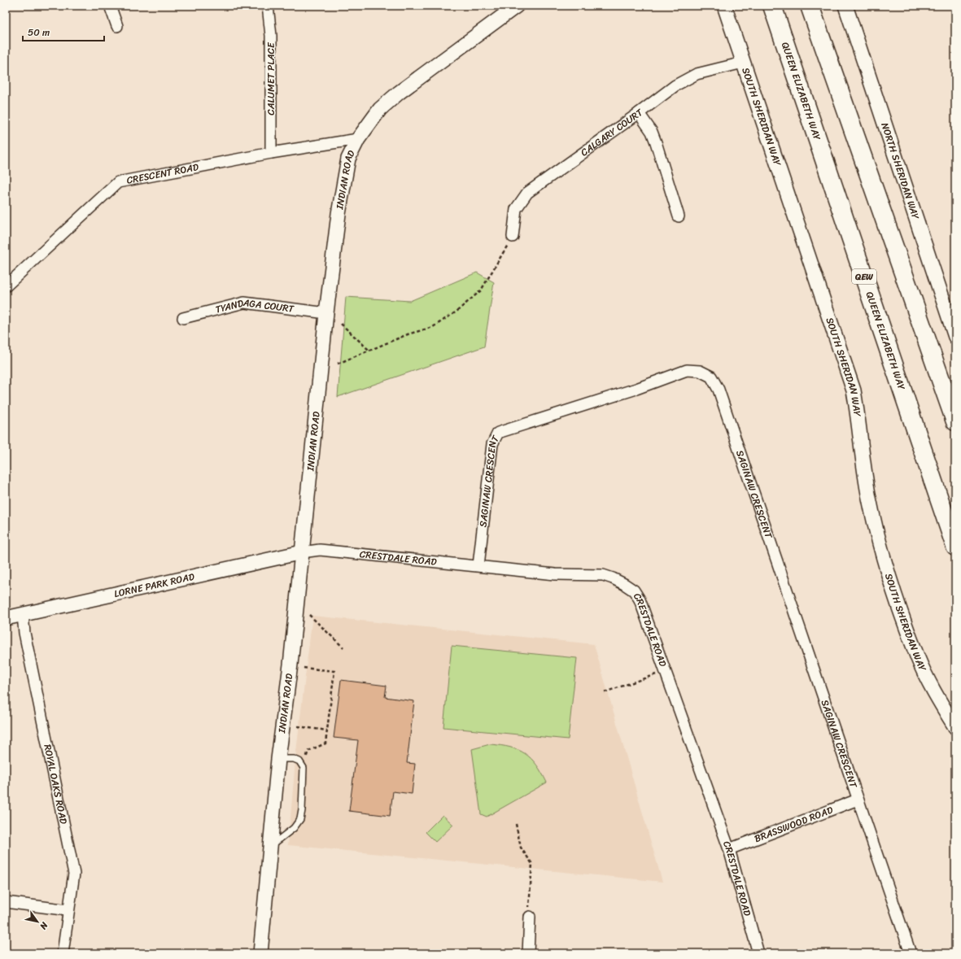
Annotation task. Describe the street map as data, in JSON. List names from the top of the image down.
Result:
{
  "streets": {
    "highway": ["QUEEN ELIZABETH WAY", "QEW"],
    "street": [
      "CALUMET PLACE",
      "SOUTH SHERIDAN WAY",
      "CALGARY COURT",
      "NORTH SHERIDAN WAY",
      "CRESCENT ROAD",
      "INDIAN ROAD",
      "TYANDAGA COURT",
      "SAGINAW CRESCENT",
      "CRESTDALE ROAD",
      "LORNE PARK ROAD",
      "ROYAL OAKS ROAD",
      "BRASSWOOD ROAD"
    ]
  },
  "crossings": [
    ["CALUMET PLACE", "CRESCENT ROAD"],
    ["SOUTH SHERIDAN WAY", "CALGARY COURT"],
    ["CRESCENT ROAD", "INDIAN ROAD"],
    ["INDIAN ROAD", "TYANDAGA COURT"],
    ["INDIAN ROAD", "CRESTDALE ROAD"],
    ["INDIAN ROAD", "LORNE PARK ROAD"],
    ["SAGINAW CRESCENT", "CRESTDALE ROAD"],
    ["SAGINAW CRESCENT", "BRASSWOOD ROAD"],
    ["CRESTDALE ROAD", "LORNE PARK ROAD"],
    ["CRESTDALE ROAD", "BRASSWOOD ROAD"],
    ["LORNE PARK ROAD", "ROYAL OAKS ROAD"]
  ],
  "scale_bar": "50 m",
  "north": "bottom right"
}
